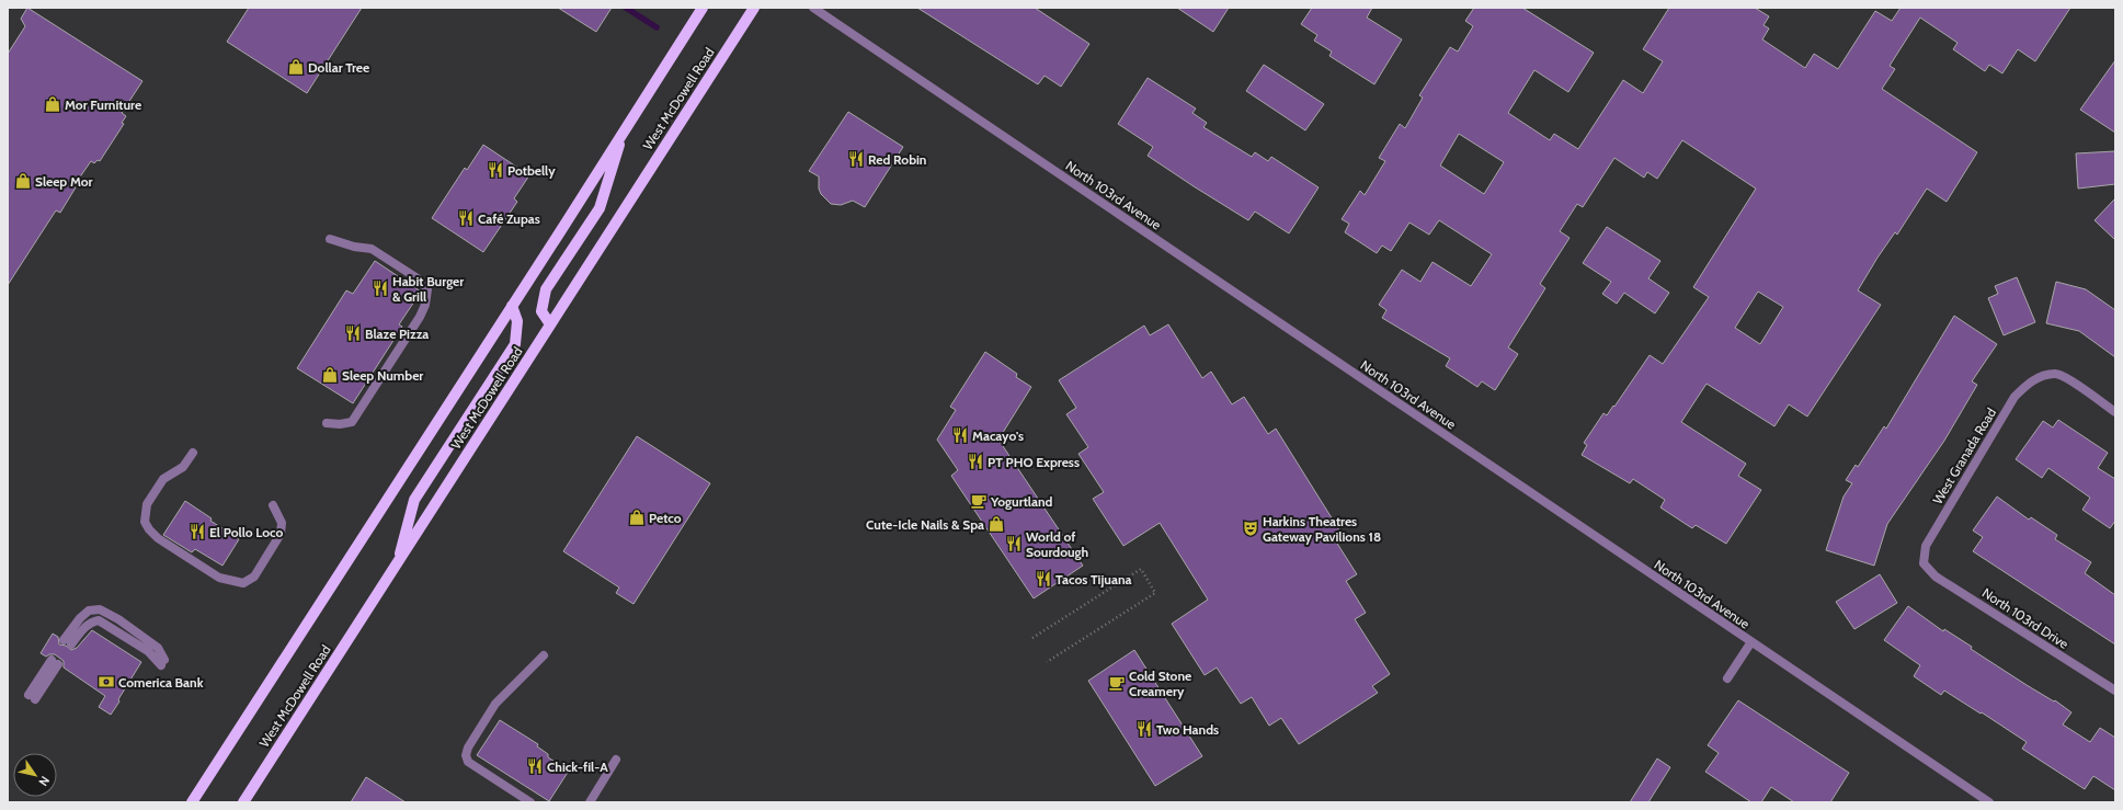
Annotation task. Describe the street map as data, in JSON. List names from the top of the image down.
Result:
{
  "streets": {
    "main road": ["West McDowell Road"],
    "street": ["North 103rd Avenue", "West Granada Road", "North 103rd Drive"]
  },
  "crossings": [
    ["West Granada Road", "North 103rd Drive"]
  ],
  "places": {
    "shop": [
      "Dollar Tree",
      "Mor Furniture",
      "Sleep Mor",
      "Sleep Number",
      "Petco",
      "Cute-Icle Nails & Spa"
    ],
    "restaurant": [
      "Red Robin",
      "Potbelly",
      "Café Zupas",
      "Habit Burger & Grill",
      "Blaze Pizza",
      "Macayo's",
      "PT PHO Express",
      "El Pollo Loco",
      "World of Sourdough",
      "Tacos Tijuana",
      "Two Hands",
      "Chick-fil-A"
    ],
    "cafe": ["Yogurtland", "Cold Stone Creamery"],
    "theatre": ["Harkins Theatres Gateway Pavilions 18"],
    "bank": ["Comerica Bank"]
  },
  "north": "bottom right"
}
